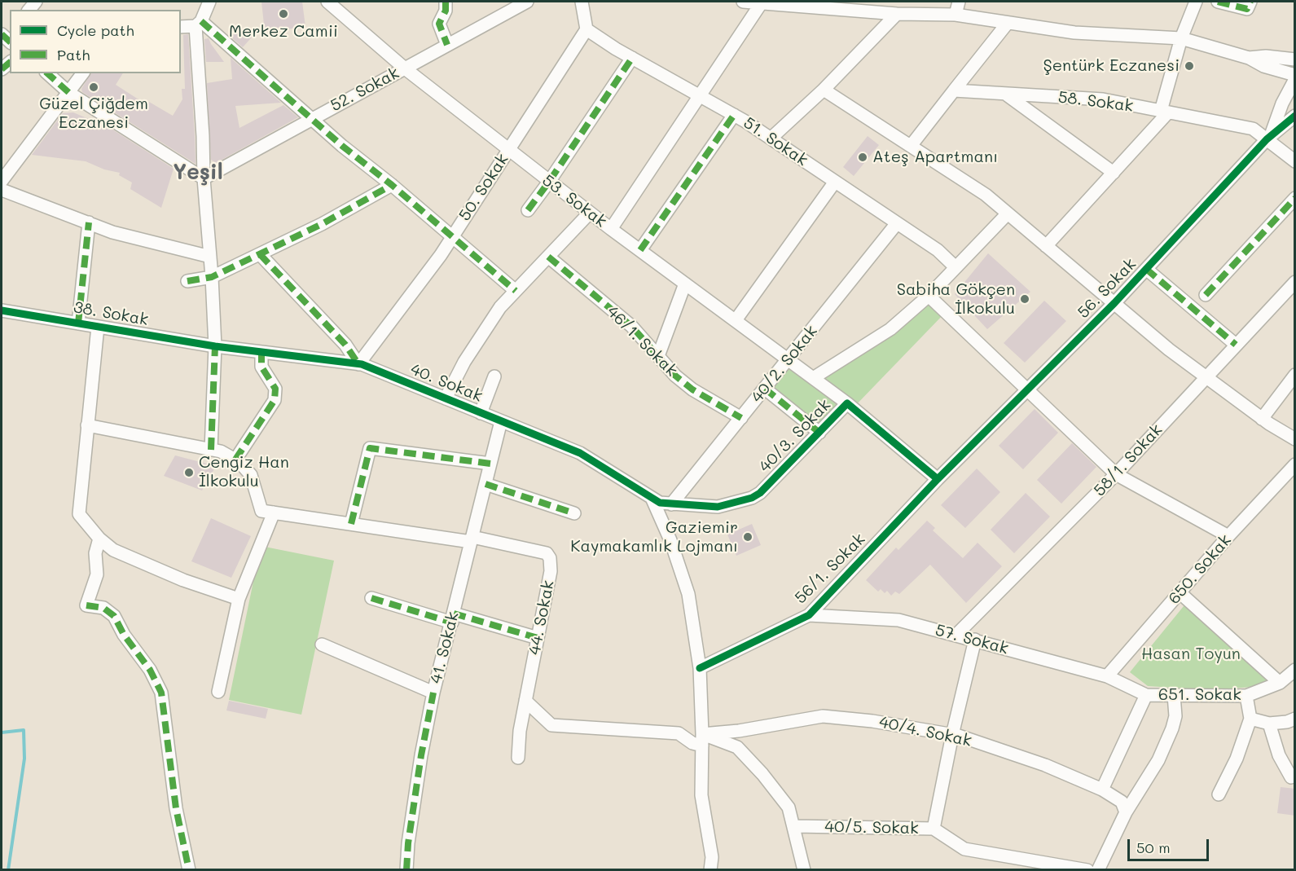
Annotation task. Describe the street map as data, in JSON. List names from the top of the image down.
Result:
{
  "streets": {
    "street": [
      "52. Sokak",
      "58. Sokak",
      "51. Sokak",
      "50. Sokak",
      "53. Sokak",
      "56. Sokak",
      "38. Sokak",
      "46/1. Sokak",
      "40/2. Sokak",
      "40. Sokak",
      "40/3. Sokak",
      "58/1. Sokak",
      "56/1. Sokak",
      "650. Sokak",
      "44. Sokak",
      "57. Sokak",
      "41. Sokak",
      "651. Sokak",
      "40/4. Sokak",
      "40/5. Sokak"
    ]
  },
  "crossings": [
    ["52. Sokak", "53. Sokak"],
    ["58. Sokak", "56. Sokak"],
    ["51. Sokak", "50. Sokak"],
    ["51. Sokak", "53. Sokak"],
    ["51. Sokak", "40/2. Sokak"],
    ["51. Sokak", "40/3. Sokak"],
    ["50. Sokak", "53. Sokak"],
    ["50. Sokak", "40. Sokak"],
    ["56. Sokak", "40/3. Sokak"],
    ["56. Sokak", "56/1. Sokak"],
    ["38. Sokak", "40. Sokak"],
    ["46/1. Sokak", "40/2. Sokak"],
    ["40/2. Sokak", "40/3. Sokak"],
    ["40. Sokak", "40/3. Sokak"],
    ["40. Sokak", "41. Sokak"],
    ["40/3. Sokak", "56/1. Sokak"],
    ["58/1. Sokak", "57. Sokak"],
    ["56/1. Sokak", "57. Sokak"],
    ["650. Sokak", "57. Sokak"],
    ["44. Sokak", "41. Sokak"],
    ["57. Sokak", "651. Sokak"]
  ],
  "districts": ["Yeşil"],
  "parks": ["Hasan Toyun"],
  "places": [
    "Merkez Camii",
    "Şentürk Eczanesi",
    "Güzel Çiğdem Eczanesi",
    "Ateş Apartmanı",
    "Sabiha Gökçen İlkokulu",
    "Cengiz Han İlkokulu",
    "Gaziemir Kaymakamlık Lojmanı"
  ],
  "legend": ["Cycle path", "Path"],
  "scale_bar": "50 m"
}
